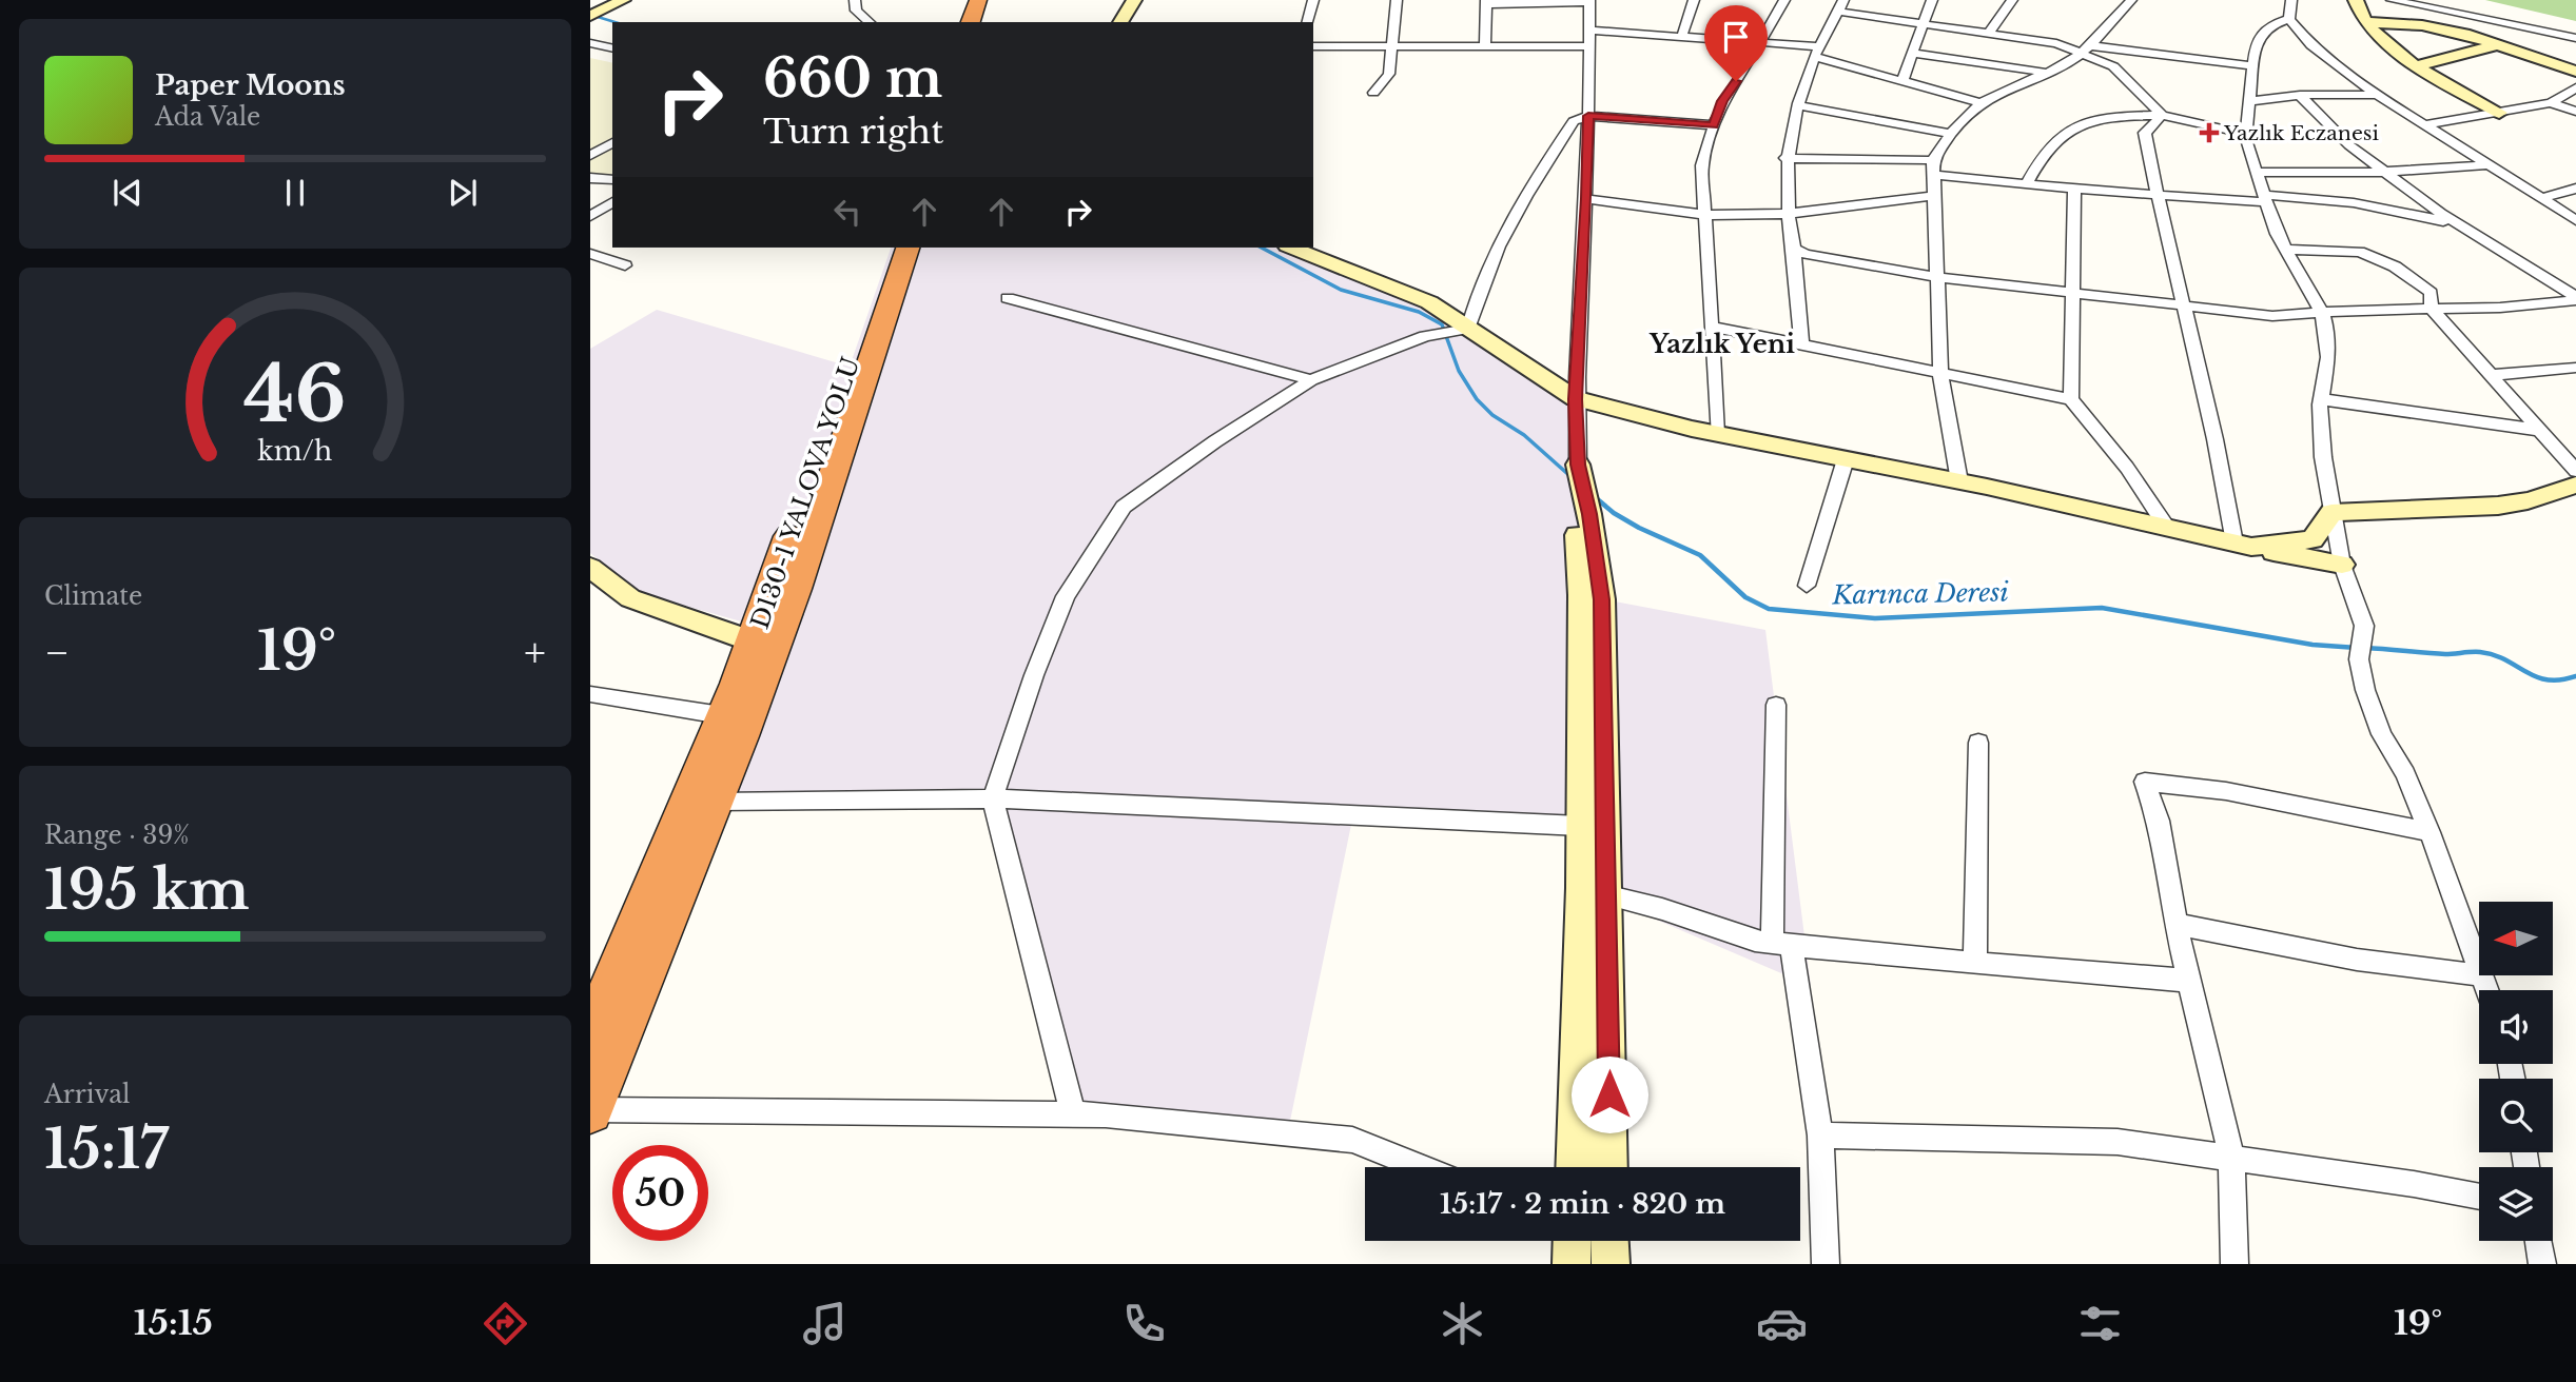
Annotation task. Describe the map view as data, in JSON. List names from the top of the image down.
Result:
{
  "streets": {
    "highway": ["D130-1 YALOVA YOLU"]
  },
  "districts": ["Yazlık Yeni"],
  "water": ["Karınca Deresi"],
  "places": {
    "health": ["Yazlık Eczanesi"]
  },
  "north": "left",
  "page": {
    "turn": ["660 m", "Turn right"],
    "song": ["Paper Moons", "Ada Vale"],
    "tile": [
      "Climate",
      ["Range · 39%", "195 km"],
      ["Arrival", "15:17"]
    ],
    "heat": ["−", "19°", "+"],
    "limit": "50",
    "trip": "15:17 · 2 min · 820 m",
    "tabs": ["15:15", "19°"],
    "gauge": ["46", "km/h"]
  }
}
